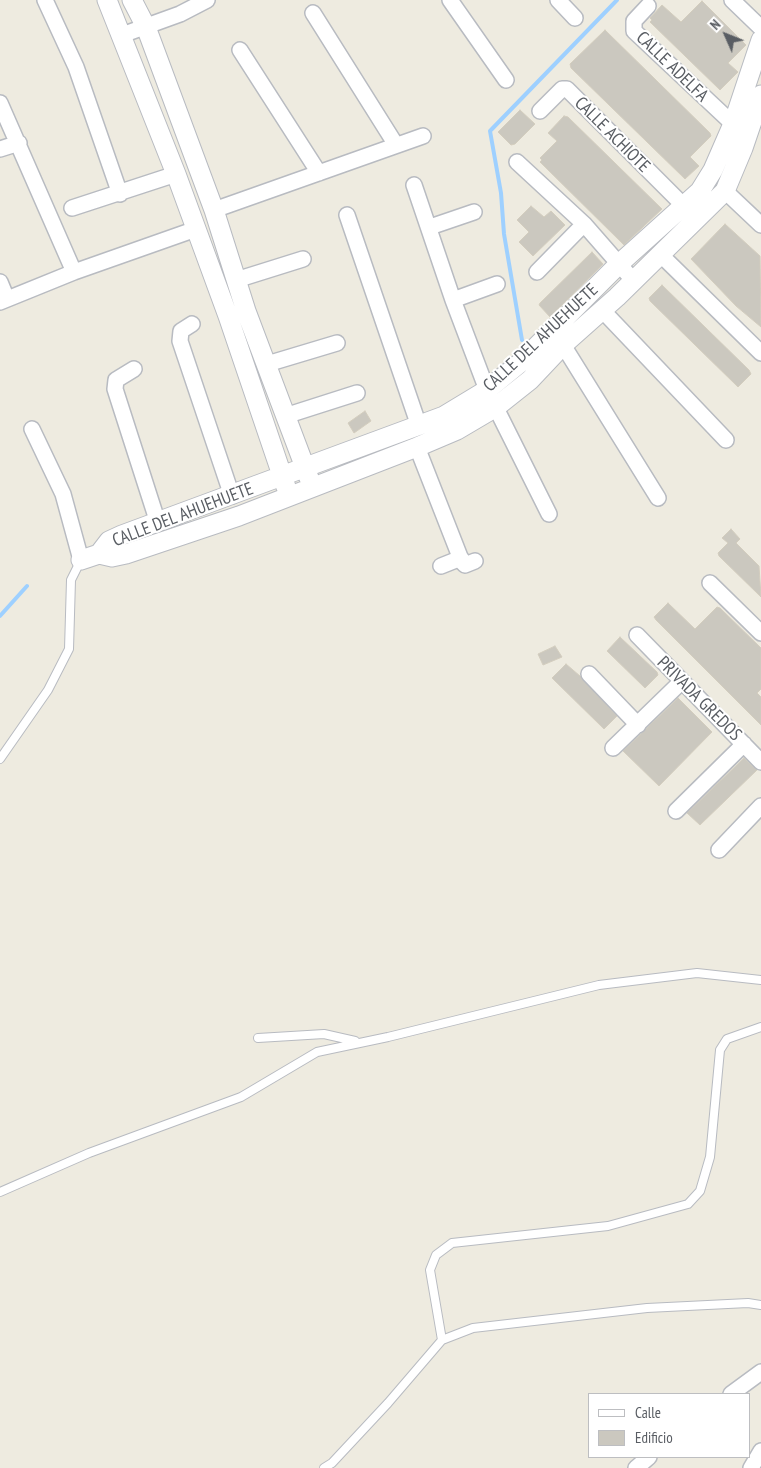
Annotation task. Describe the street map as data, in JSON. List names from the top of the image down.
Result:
{
  "streets": {
    "street": [
      "CALLE ADELFA",
      "CALLE ACHIOTE",
      "CALLE DEL AHUEHUETE",
      "PRIVADA GREDOS"
    ]
  },
  "crossings": [
    ["CALLE ADELFA", "CALLE DEL AHUEHUETE"],
    ["CALLE ACHIOTE", "CALLE DEL AHUEHUETE"]
  ],
  "legend": ["Calle", "Edificio"],
  "north": "top left"
}
